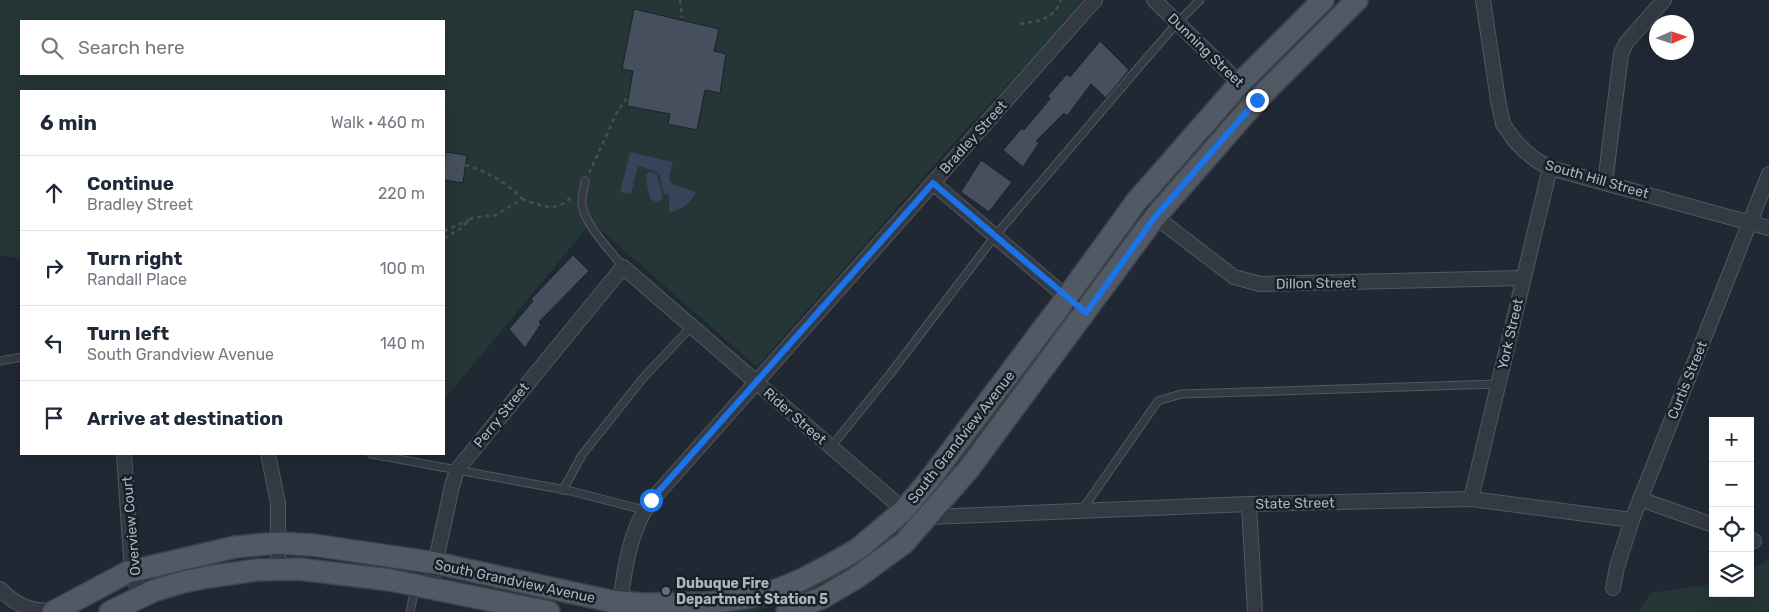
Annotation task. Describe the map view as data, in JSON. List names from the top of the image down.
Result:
{
  "streets": {
    "main road": ["South Grandview Avenue"],
    "street": [
      "Dunning Street",
      "Bradley Street",
      "South Hill Street",
      "Dillon Street",
      "York Street",
      "Curtis Street",
      "Perry Street",
      "Rider Street",
      "State Street",
      "Overview Court"
    ]
  },
  "crossings": [
    ["Dunning Street", "South Grandview Avenue"],
    ["Bradley Street", "Rider Street"],
    ["Bradley Street", "South Grandview Avenue"],
    ["South Hill Street", "York Street"],
    ["South Hill Street", "Curtis Street"],
    ["Dillon Street", "York Street"],
    ["Dillon Street", "South Grandview Avenue"],
    ["York Street", "State Street"],
    ["Curtis Street", "State Street"],
    ["Perry Street", "Rider Street"],
    ["Perry Street", "South Grandview Avenue"],
    ["Rider Street", "South Grandview Avenue"],
    ["Rider Street", "State Street"],
    ["South Grandview Avenue", "Overview Court"]
  ],
  "places": ["Dubuque Fire Department Station 5"],
  "north": "right",
  "page": {
    "search": "Search here",
    "heading": ["6 min", "Walk · 460 m"],
    "list": [
      ["Continue", "Bradley Street", "220 m"],
      ["Turn right", "Randall Place", "100 m"],
      ["Turn left", "South Grandview Avenue", "140 m"],
      "Arrive at destination"
    ],
    "map_buttons": ["+", "−"]
  }
}
